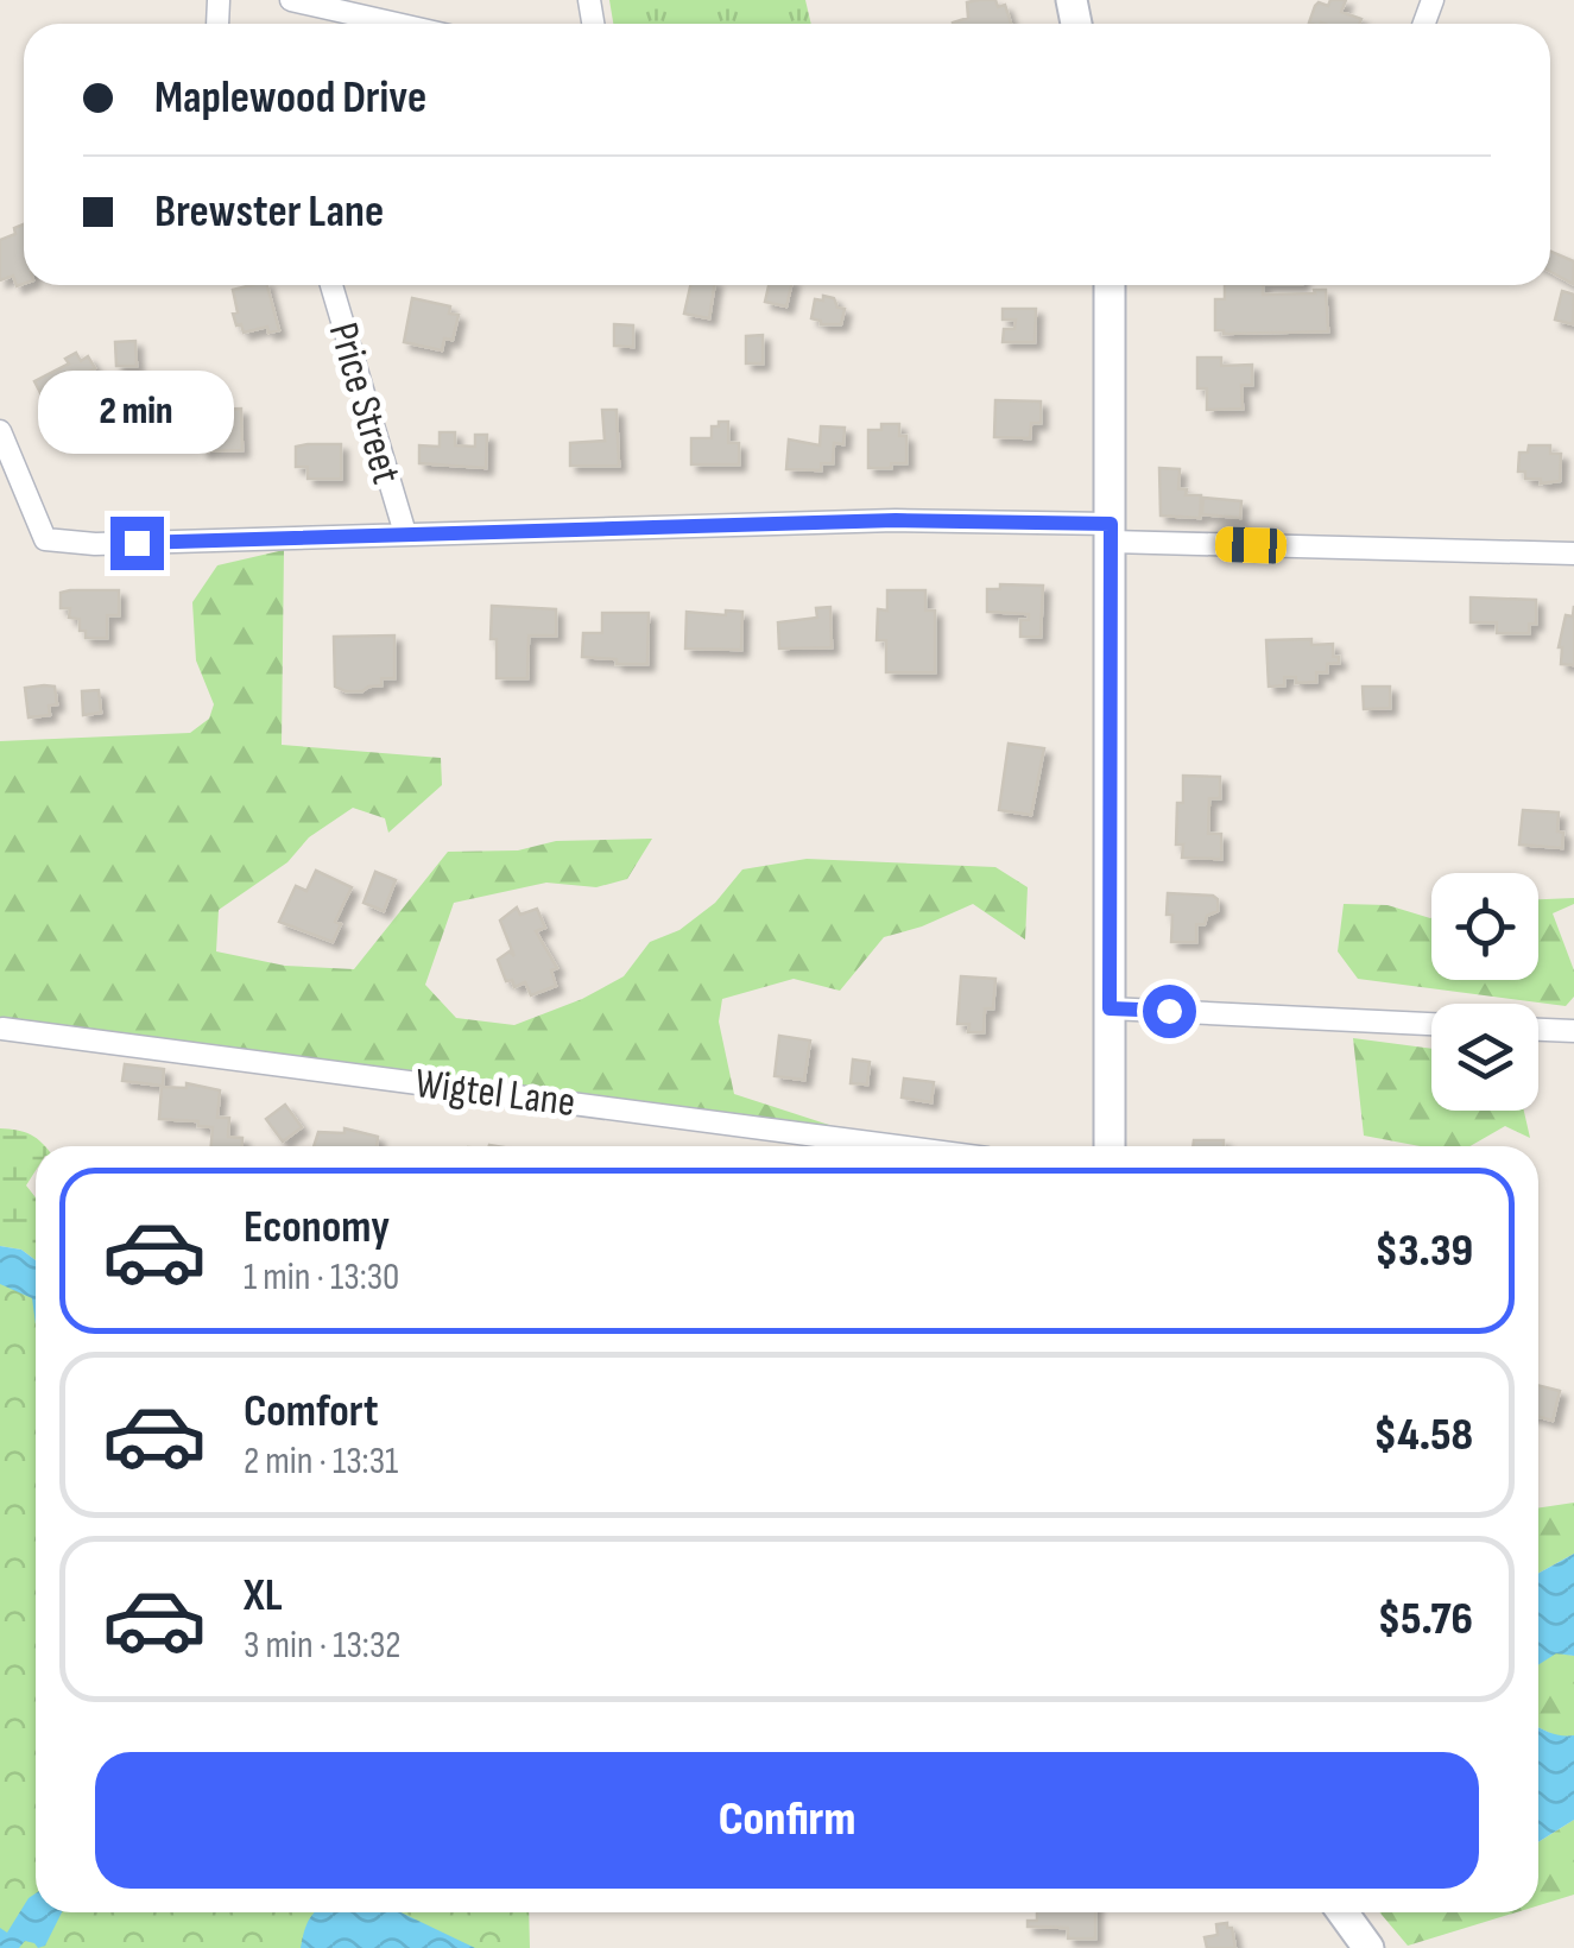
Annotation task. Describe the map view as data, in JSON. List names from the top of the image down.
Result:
{
  "streets": {
    "street": ["Price Street", "Wigtel Lane"]
  },
  "page": {
    "banner": ["Maplewood Drive", "Brewster Lane"],
    "bubble": "2 min",
    "list": [
      {
        "name": "Economy",
        "note": "1 min · 13:30",
        "value": "$3.39"
      },
      {
        "name": "Comfort",
        "note": "2 min · 13:31",
        "value": "$4.58"
      },
      {
        "name": "XL",
        "note": "3 min · 13:32",
        "value": "$5.76"
      }
    ],
    "buttons": "Confirm"
  }
}
